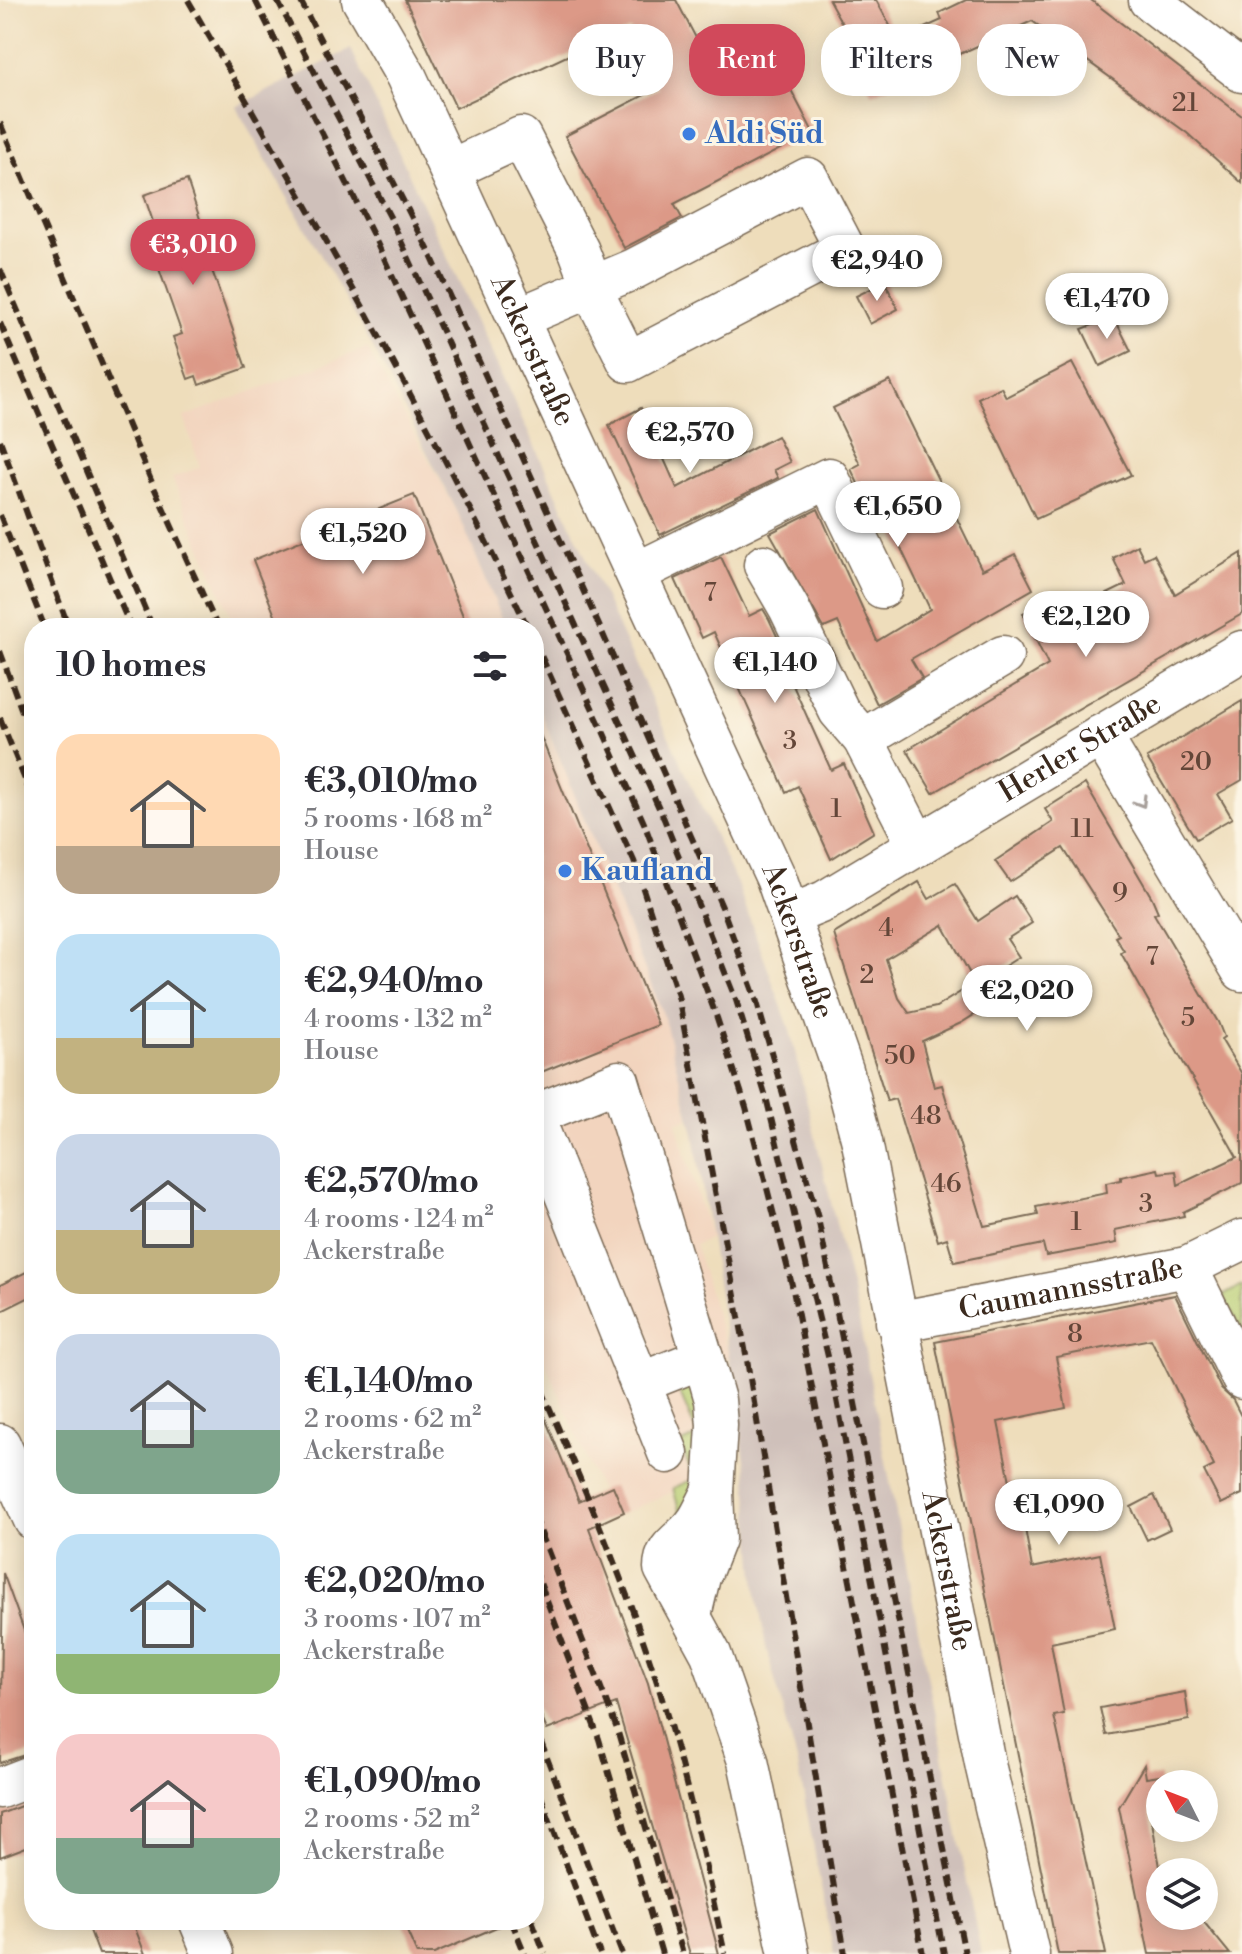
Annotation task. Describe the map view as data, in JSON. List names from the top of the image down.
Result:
{
  "streets": {
    "street": ["Ackerstraße", "Herler Straße", "Caumannsstraße"]
  },
  "crossings": [
    ["Ackerstraße", "Herler Straße"],
    ["Ackerstraße", "Caumannsstraße"]
  ],
  "places": ["Aldi Süd", "Kaufland"],
  "house_numbers": [
    "21",
    "7",
    "3",
    "20",
    "1",
    "11",
    "9",
    "4",
    "7",
    "2",
    "5",
    "50",
    "48",
    "46",
    "3",
    "1",
    "8"
  ],
  "north": "top left",
  "page": {
    "chip": [
      "Buy",
      "Rent",
      "Filters",
      "New"
    ],
    "price": [
      "€3,010",
      "€2,940",
      "€1,470",
      "€2,570",
      "€1,650",
      "€1,520",
      "€2,120",
      "€1,140",
      "€2,020",
      "€1,090"
    ],
    "heading": "10 homes",
    "list": [
      {
        "name": "€3,010/mo",
        "note": "5 rooms · 168 m² · House"
      },
      {
        "name": "€2,940/mo",
        "note": "4 rooms · 132 m² · House"
      },
      {
        "name": "€2,570/mo",
        "note": "4 rooms · 124 m² · Ackerstraße"
      },
      {
        "name": "€1,140/mo",
        "note": "2 rooms · 62 m² · Ackerstraße"
      },
      {
        "name": "€2,020/mo",
        "note": "3 rooms · 107 m² · Ackerstraße"
      },
      {
        "name": "€1,090/mo",
        "note": "2 rooms · 52 m² · Ackerstraße"
      }
    ]
  }
}
